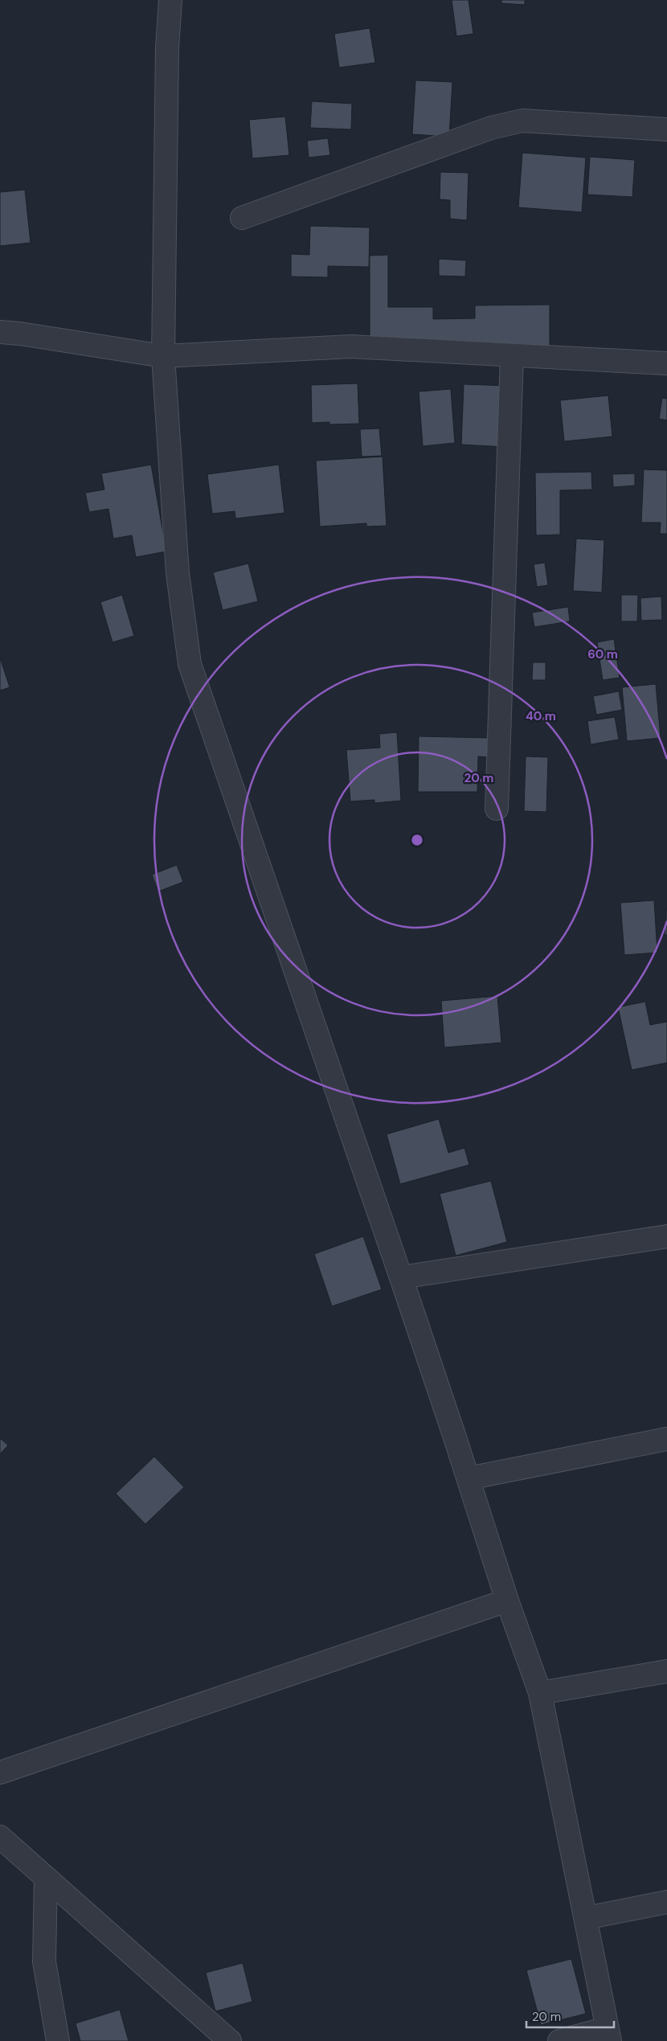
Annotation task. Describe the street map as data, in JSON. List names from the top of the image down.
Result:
{
  "scale_bar": "20 m",
  "rings": ["60 m", "40 m", "20 m"]
}
